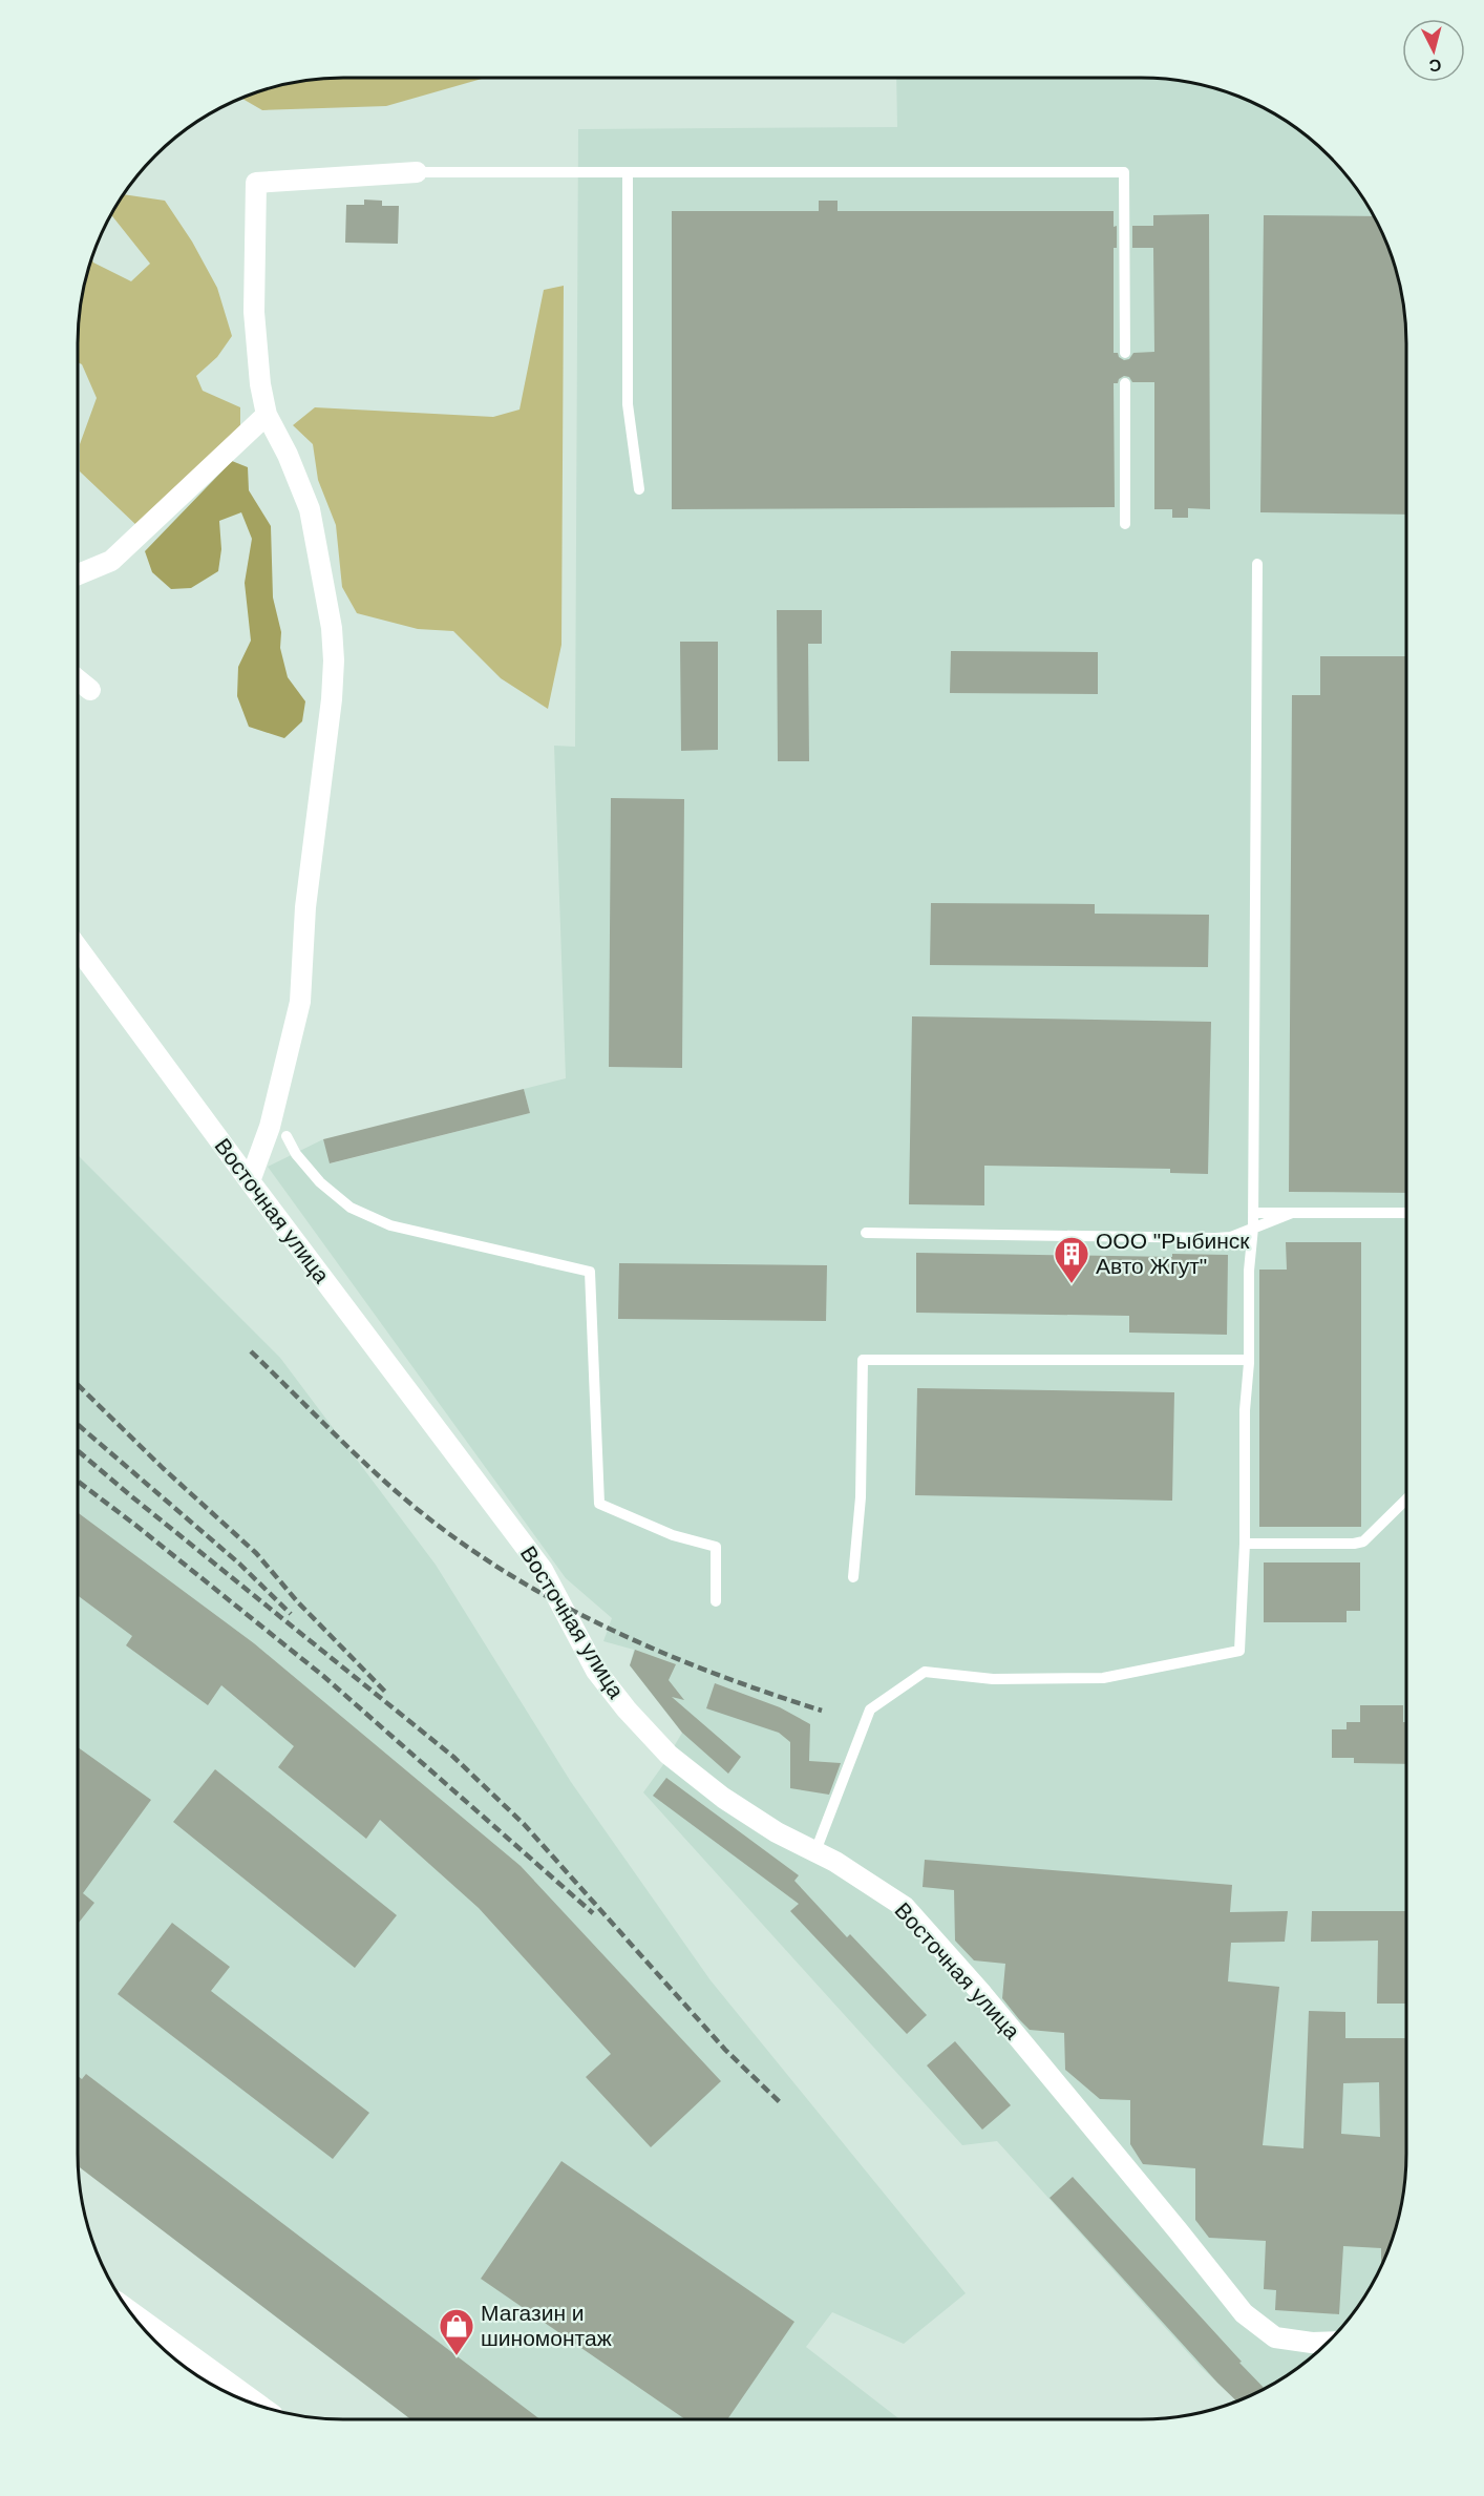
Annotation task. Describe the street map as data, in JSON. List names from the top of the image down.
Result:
{
  "streets": {
    "street": ["Восточная улица"]
  },
  "places": {
    "building": ["ООО \"Рыбинск Авто Жгут\""],
    "shop": ["Магазин и шиномонтаж"]
  },
  "north": "bottom"
}
